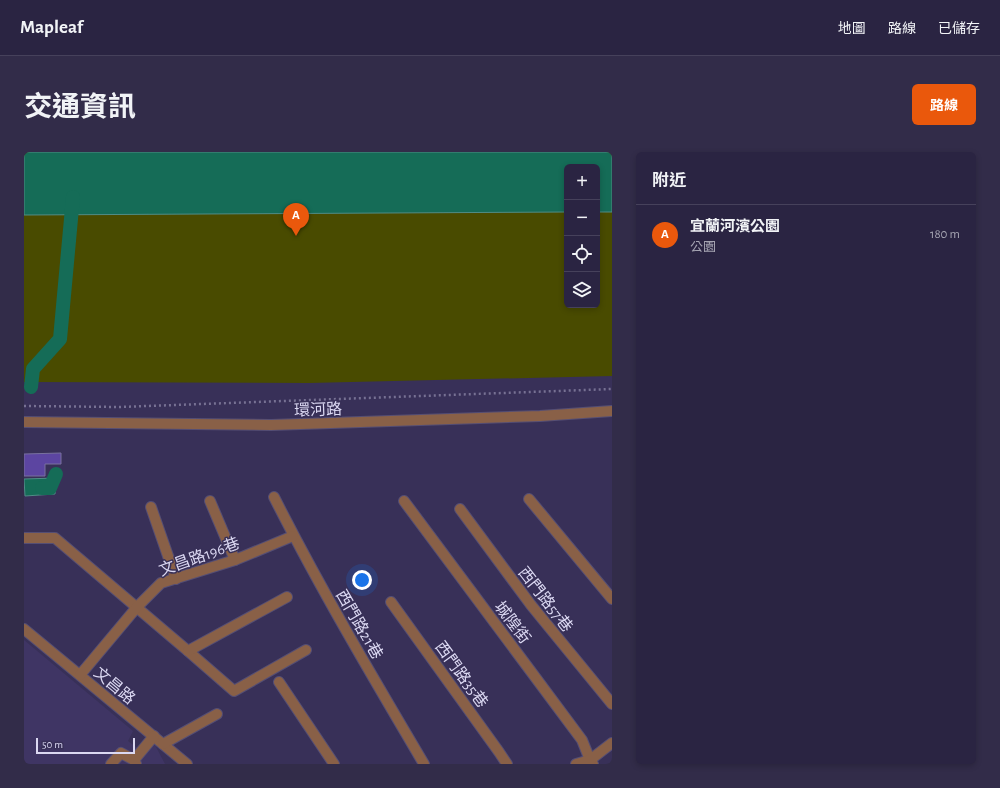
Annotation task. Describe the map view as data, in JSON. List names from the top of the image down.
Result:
{
  "streets": {
    "street": [
      "環河路",
      "文昌路196巷",
      "西門路57巷",
      "城隍街",
      "西門路21巷",
      "西門路35巷",
      "文昌路"
    ]
  },
  "crossings": [
    ["文昌路196巷", "西門路21巷"],
    ["文昌路196巷", "文昌路"]
  ],
  "scale_bar": "50 m",
  "page": {
    "header": "Mapleaf",
    "nav": ["地圖", "路線", "已儲存"],
    "title": "交通資訊",
    "buttons": "路線",
    "heading": "附近",
    "map_buttons": ["+", "−"],
    "pins": "A",
    "list": [
      {
        "mark": "A",
        "name": "宜蘭河濱公園",
        "note": "公園",
        "value": "180 m"
      }
    ],
    "scale": "50 m"
  }
}
